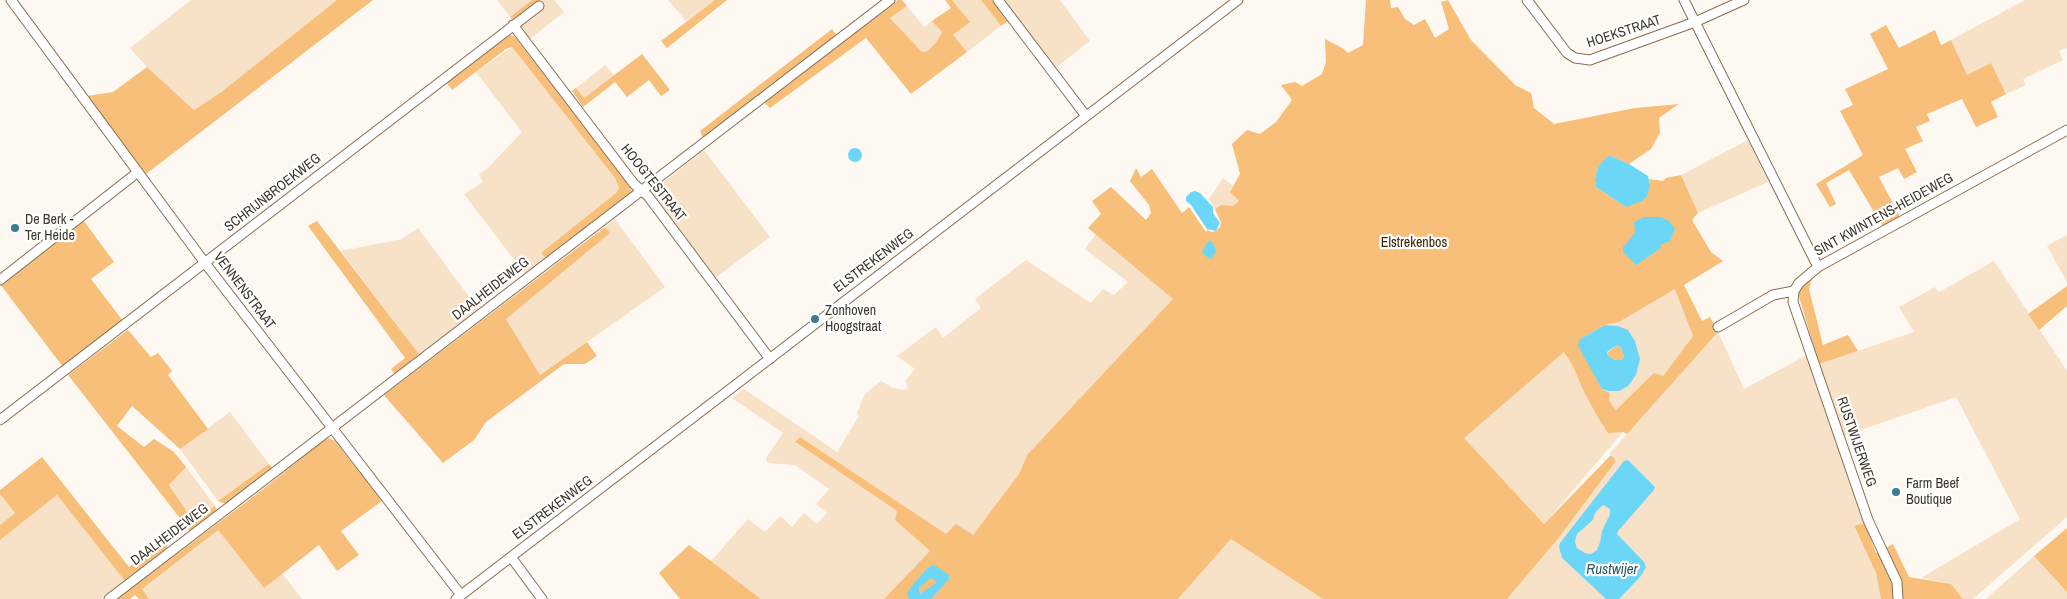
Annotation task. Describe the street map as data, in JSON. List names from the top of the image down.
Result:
{
  "streets": {
    "street": [
      "HOEKSTRAAT",
      "HOOGTESTRAAT",
      "SCHRIJNBROEKWEG",
      "SINT KWINTENS-HEIDEWEG",
      "ELSTREKENWEG",
      "DAALHEIDEWEG",
      "VENNENSTRAAT",
      "RUSTWIJERWEG"
    ]
  },
  "crossings": [
    ["HOOGTESTRAAT", "SCHRIJNBROEKWEG"],
    ["HOOGTESTRAAT", "ELSTREKENWEG"],
    ["HOOGTESTRAAT", "DAALHEIDEWEG"],
    ["SCHRIJNBROEKWEG", "VENNENSTRAAT"],
    ["SINT KWINTENS-HEIDEWEG", "RUSTWIJERWEG"],
    ["ELSTREKENWEG", "VENNENSTRAAT"],
    ["DAALHEIDEWEG", "VENNENSTRAAT"]
  ],
  "water": ["Rustwijer"],
  "parks": ["Elstrekenbos"],
  "places": ["De Berk - Ter Heide", "Zonhoven Hoogstraat", "Farm Beef Boutique"]
}
